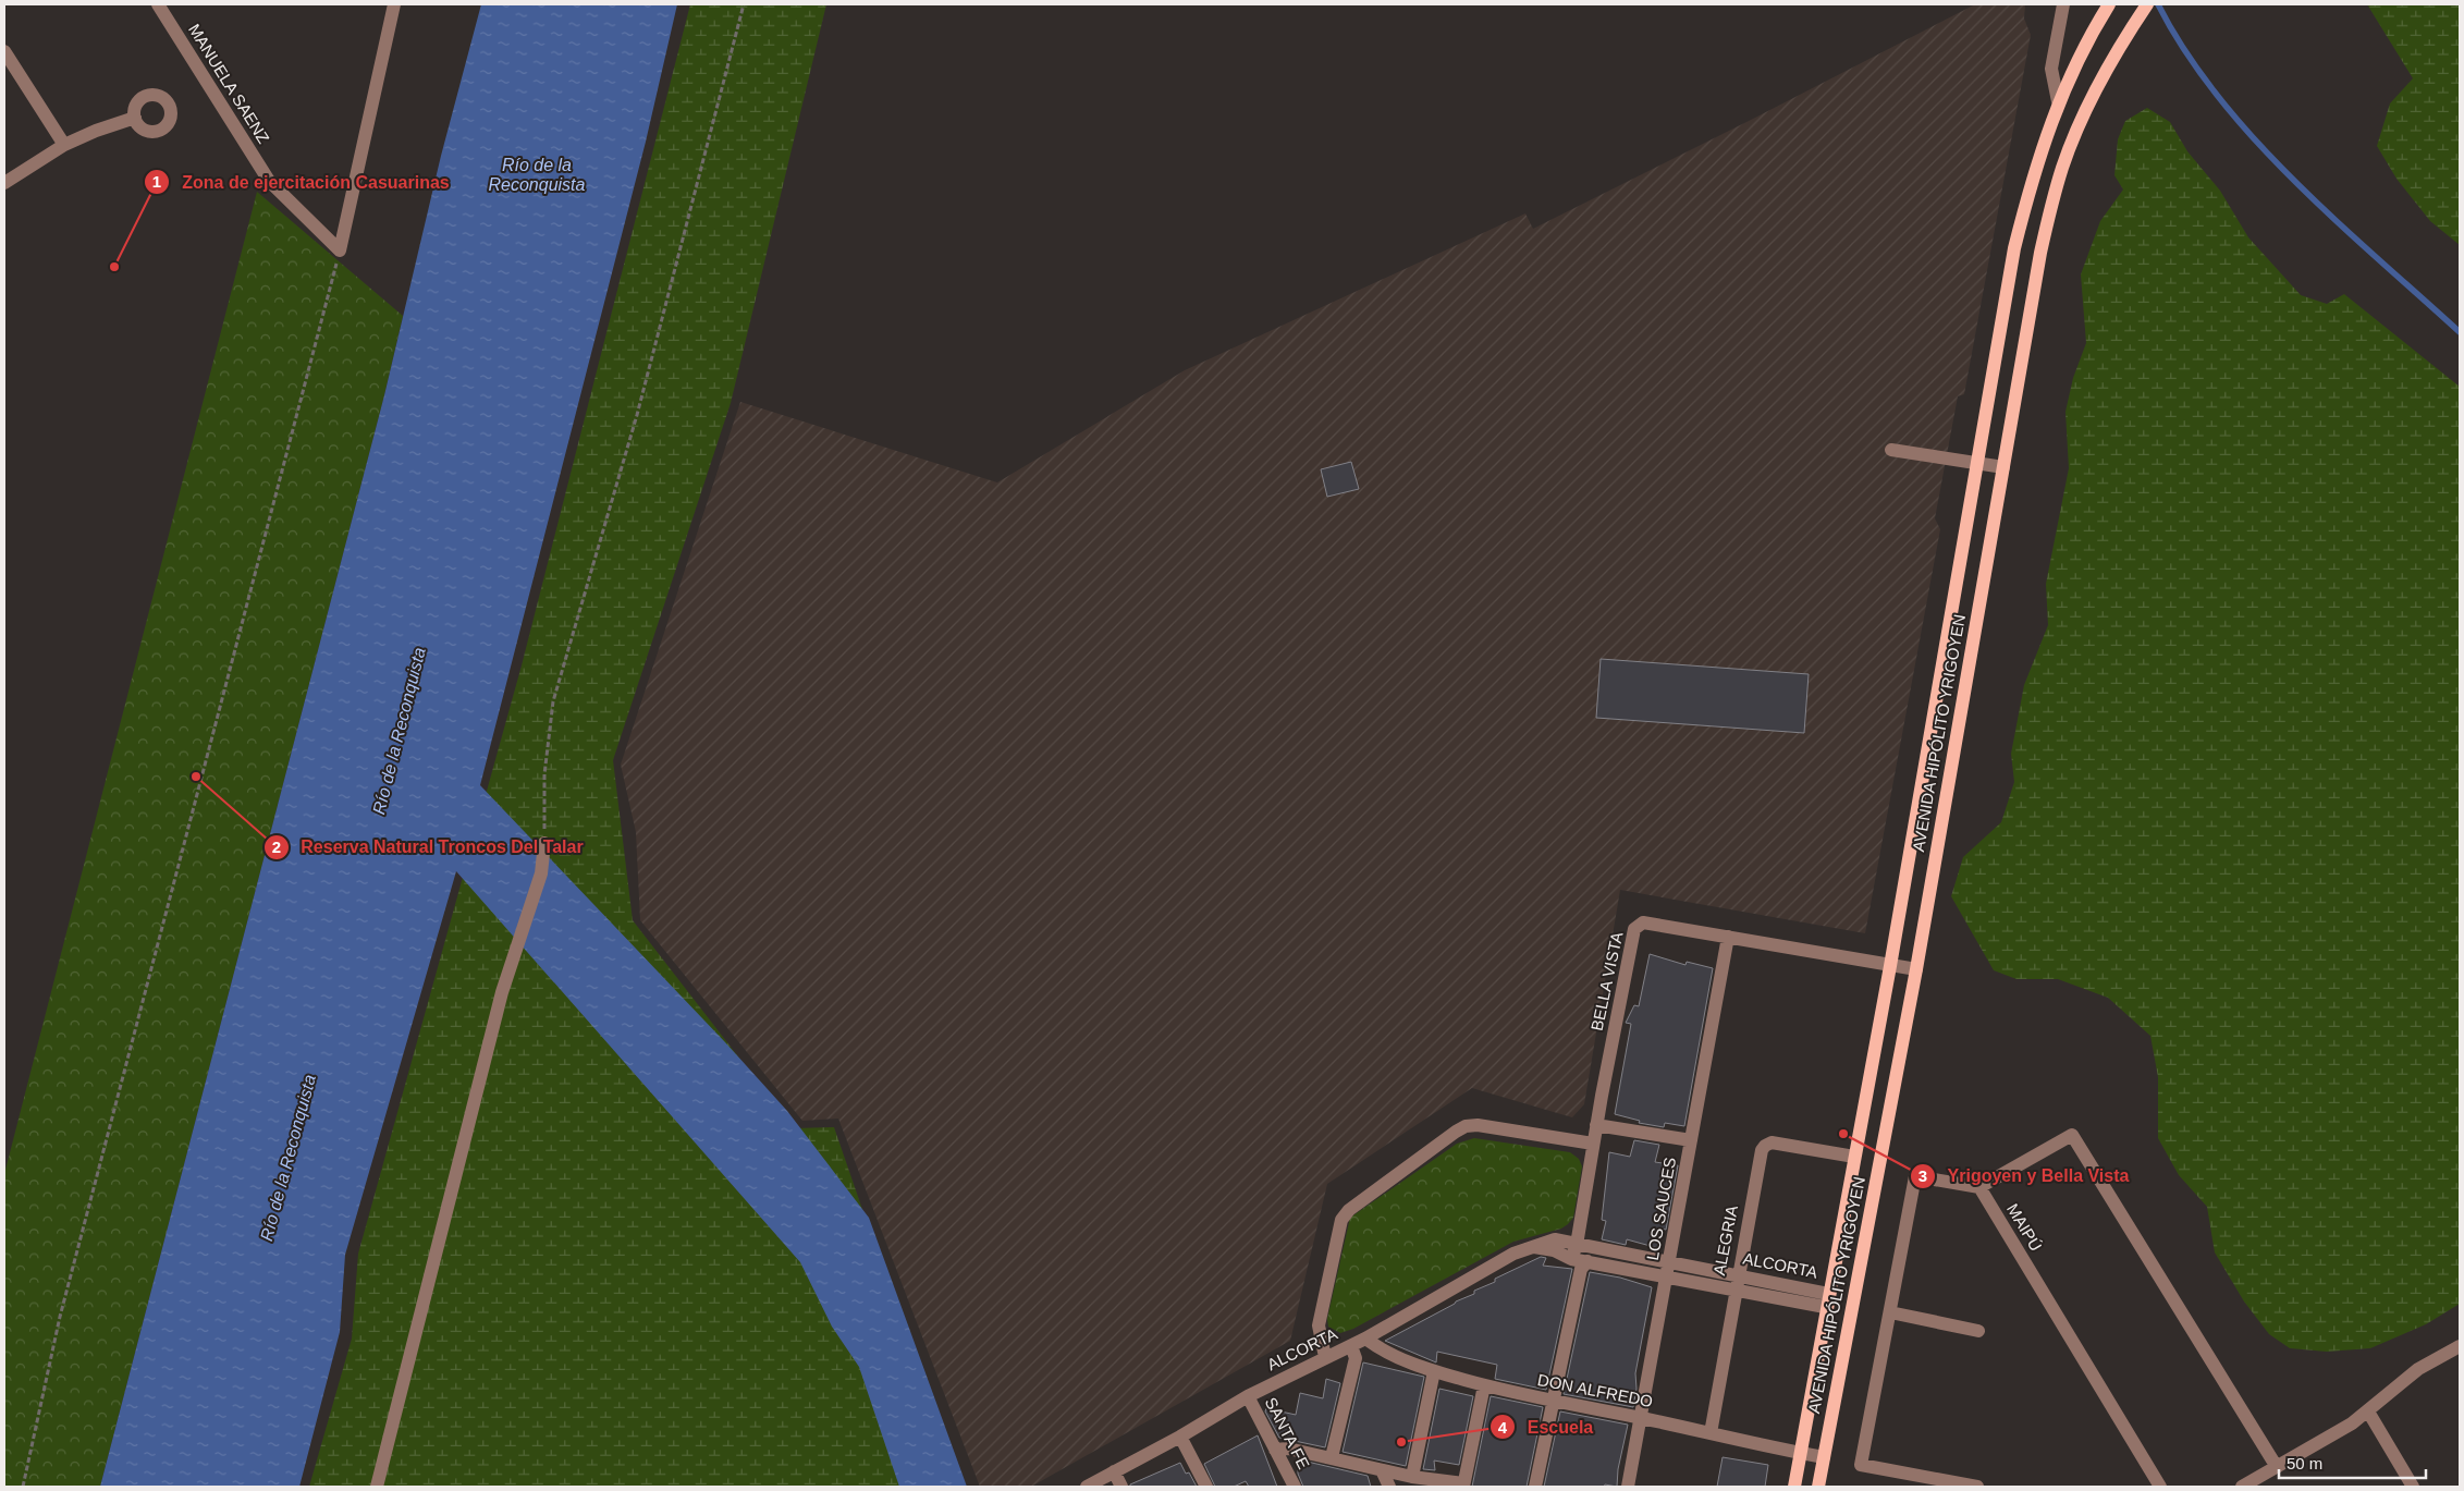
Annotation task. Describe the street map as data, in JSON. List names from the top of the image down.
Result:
{
  "streets": {
    "main road": ["AVENIDA HIPÓLITO YRIGOYEN"],
    "street": [
      "MANUELA SAENZ",
      "BELLA VISTA",
      "LOS SAUCES",
      "MAIPÚ",
      "ALEGRIA",
      "ALCORTA",
      "DON ALFREDO",
      "SANTA FE"
    ]
  },
  "crossings": [
    ["AVENIDA HIPÓLITO YRIGOYEN", "BELLA VISTA"],
    ["AVENIDA HIPÓLITO YRIGOYEN", "ALEGRIA"],
    ["AVENIDA HIPÓLITO YRIGOYEN", "ALCORTA"],
    ["AVENIDA HIPÓLITO YRIGOYEN", "DON ALFREDO"],
    ["BELLA VISTA", "LOS SAUCES"],
    ["BELLA VISTA", "ALCORTA"],
    ["LOS SAUCES", "ALCORTA"],
    ["LOS SAUCES", "DON ALFREDO"],
    ["ALEGRIA", "ALCORTA"],
    ["ALEGRIA", "DON ALFREDO"],
    ["ALCORTA", "DON ALFREDO"],
    ["ALCORTA", "SANTA FE"]
  ],
  "water": ["Río de la Reconquista"],
  "places": [
    "Zona de ejercitación Casuarinas",
    "Reserva Natural Troncos Del Talar",
    "Yrigoyen y Bella Vista",
    "Escuela"
  ],
  "scale_bar": "50 m"
}
